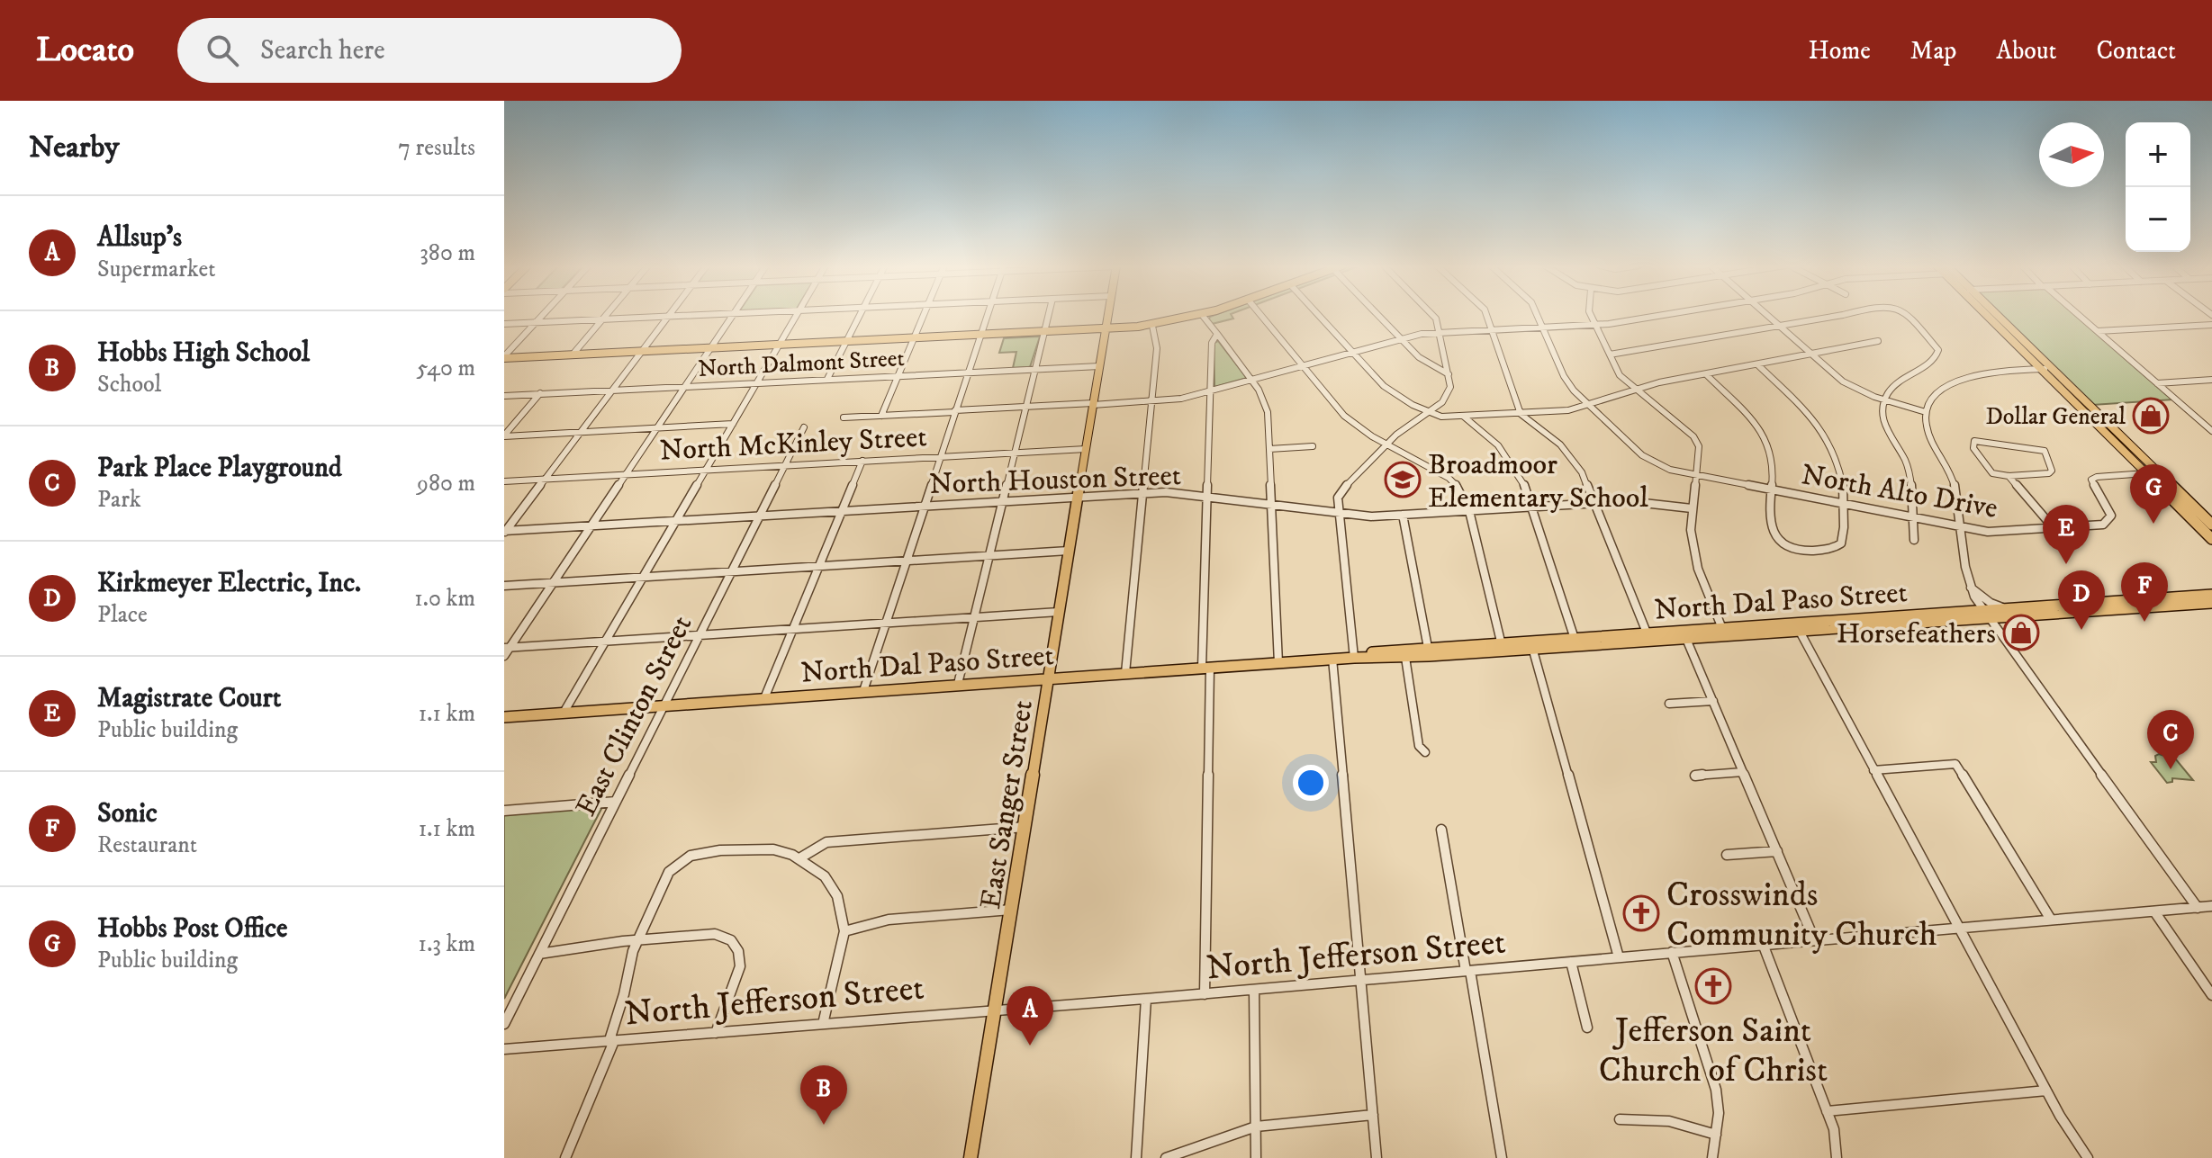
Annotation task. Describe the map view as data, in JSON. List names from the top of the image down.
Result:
{
  "streets": {
    "main road": ["North Dal Paso Street", "East Sanger Street"],
    "street": [
      "North Dalmont Street",
      "North McKinley Street",
      "North Houston Street",
      "North Alto Drive",
      "East Clinton Street",
      "North Jefferson Street"
    ]
  },
  "crossings": [
    ["North Dalmont Street", "East Sanger Street"],
    ["North McKinley Street", "East Clinton Street"],
    ["North McKinley Street", "East Sanger Street"],
    ["North Houston Street", "East Clinton Street"],
    ["North Houston Street", "East Sanger Street"],
    ["North Dal Paso Street", "East Clinton Street"],
    ["North Dal Paso Street", "East Sanger Street"],
    ["East Sanger Street", "North Jefferson Street"]
  ],
  "places": {
    "shop": ["Dollar General", "Horsefeathers"],
    "school or university": ["Broadmoor Elementary School"],
    "church": ["Crosswinds Community Church", "Jefferson Saint Church of Christ"]
  },
  "north": "right",
  "page": {
    "header": "Locato",
    "search": "Search here",
    "nav": [
      "Home",
      "Map",
      "About",
      "Contact"
    ],
    "heading": ["Nearby", "7 results"],
    "map_buttons": ["+", "−"],
    "list": [
      {
        "mark": "A",
        "name": "Allsup's",
        "note": "Supermarket",
        "value": "380 m"
      },
      {
        "mark": "B",
        "name": "Hobbs High School",
        "note": "School",
        "value": "540 m"
      },
      {
        "mark": "C",
        "name": "Park Place Playground",
        "note": "Park",
        "value": "980 m"
      },
      {
        "mark": "D",
        "name": "Kirkmeyer Electric, Inc.",
        "note": "Place",
        "value": "1.0 km"
      },
      {
        "mark": "E",
        "name": "Magistrate Court",
        "note": "Public building",
        "value": "1.1 km"
      },
      {
        "mark": "F",
        "name": "Sonic",
        "note": "Restaurant",
        "value": "1.1 km"
      },
      {
        "mark": "G",
        "name": "Hobbs Post Office",
        "note": "Public building",
        "value": "1.3 km"
      }
    ],
    "pins": [
      "G",
      "E",
      "F",
      "D",
      "C",
      "A",
      "B"
    ]
  }
}
